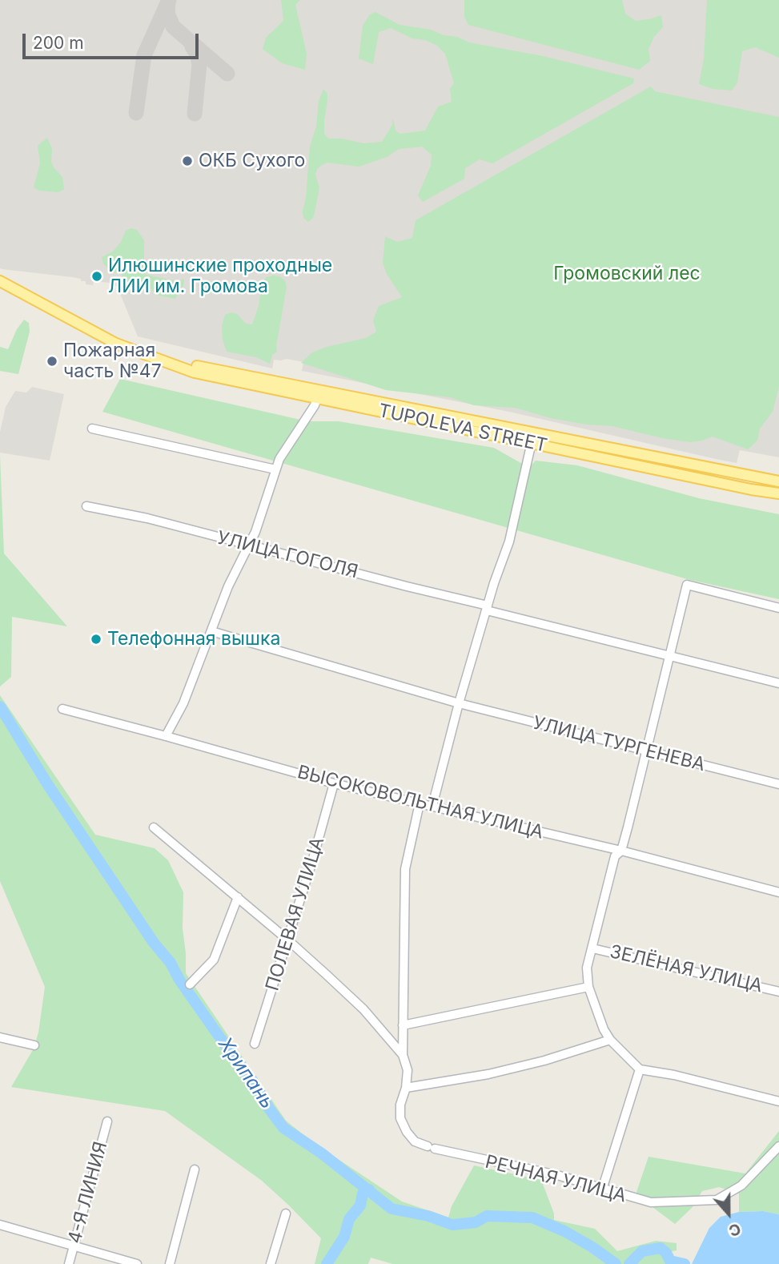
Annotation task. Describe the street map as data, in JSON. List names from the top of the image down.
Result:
{
  "streets": {
    "main road": ["TUPOLEVA STREET"],
    "street": [
      "УЛИЦА ГОГОЛЯ",
      "УЛИЦА ТУРГЕНЕВА",
      "ВЫСОКОВОЛЬТНАЯ УЛИЦА",
      "ПОЛЕВАЯ УЛИЦА",
      "ЗЕЛЁНАЯ УЛИЦА",
      "РЕЧНАЯ УЛИЦА",
      "4-Я ЛИНИЯ"
    ]
  },
  "crossings": [
    ["ВЫСОКОВОЛЬТНАЯ УЛИЦА", "ПОЛЕВАЯ УЛИЦА"],
    ["ВЫСОКОВОЛЬТНАЯ УЛИЦА", "РЕЧНАЯ УЛИЦА"]
  ],
  "water": ["Хрипань"],
  "parks": ["Громовский лес"],
  "places": [
    "ОКБ Сухого",
    "Илюшинские проходные ЛИИ им. Громова",
    "Пожарная часть №47",
    "Телефонная вышка"
  ],
  "scale_bar": "200 m",
  "north": "bottom"
}
